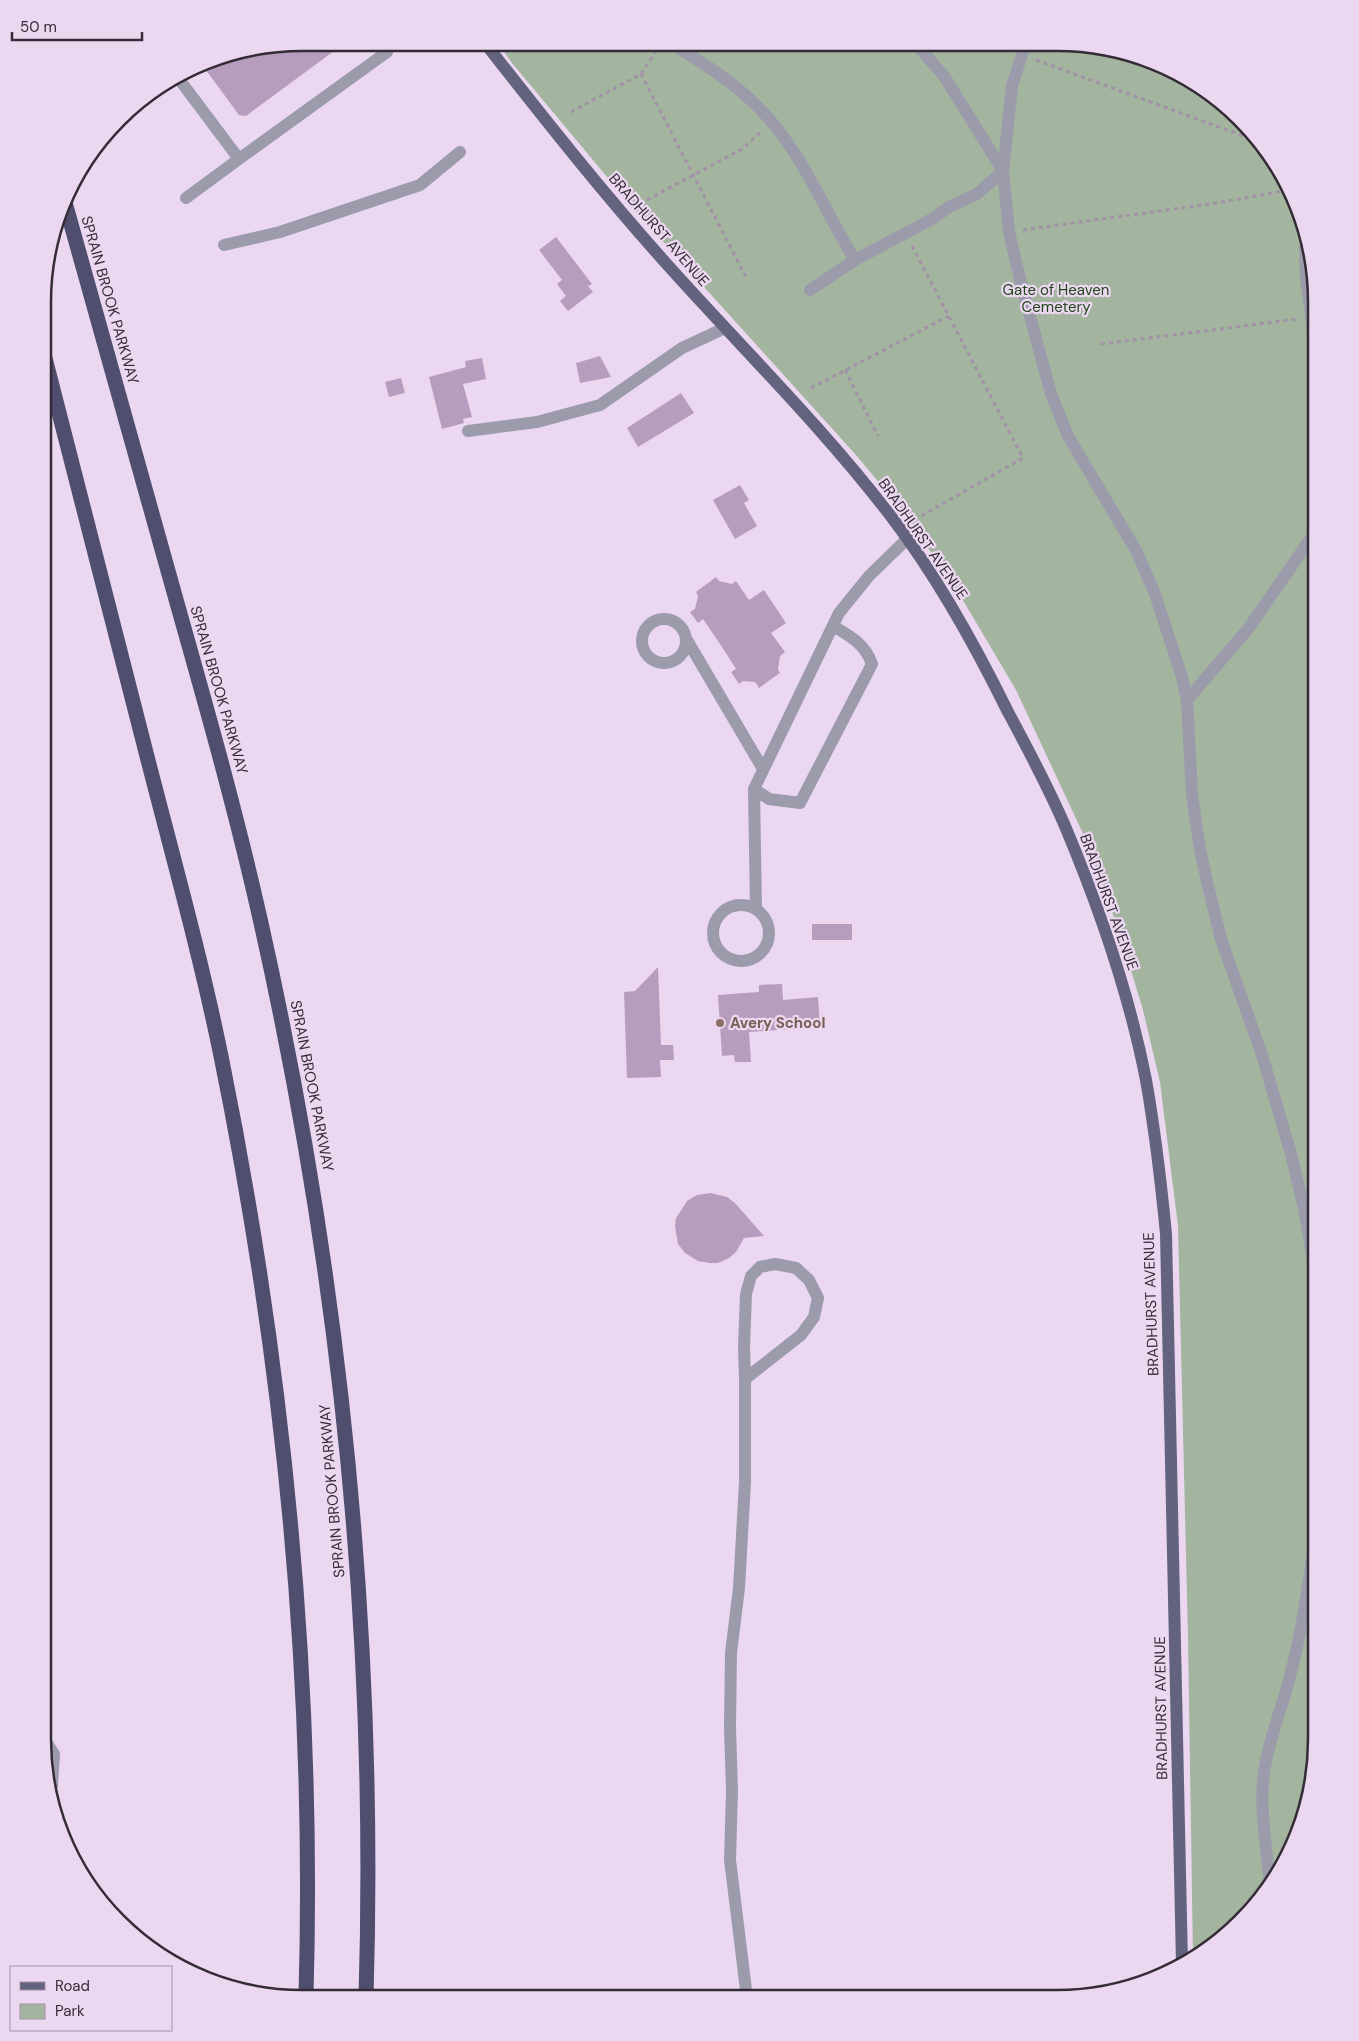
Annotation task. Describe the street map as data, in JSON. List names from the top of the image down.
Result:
{
  "streets": {
    "highway": ["SPRAIN BROOK PARKWAY"],
    "main road": ["BRADHURST AVENUE"]
  },
  "parks": ["Gate of Heaven Cemetery"],
  "places": ["Avery School"],
  "legend": ["Road", "Park"],
  "scale_bar": "50 m"
}
